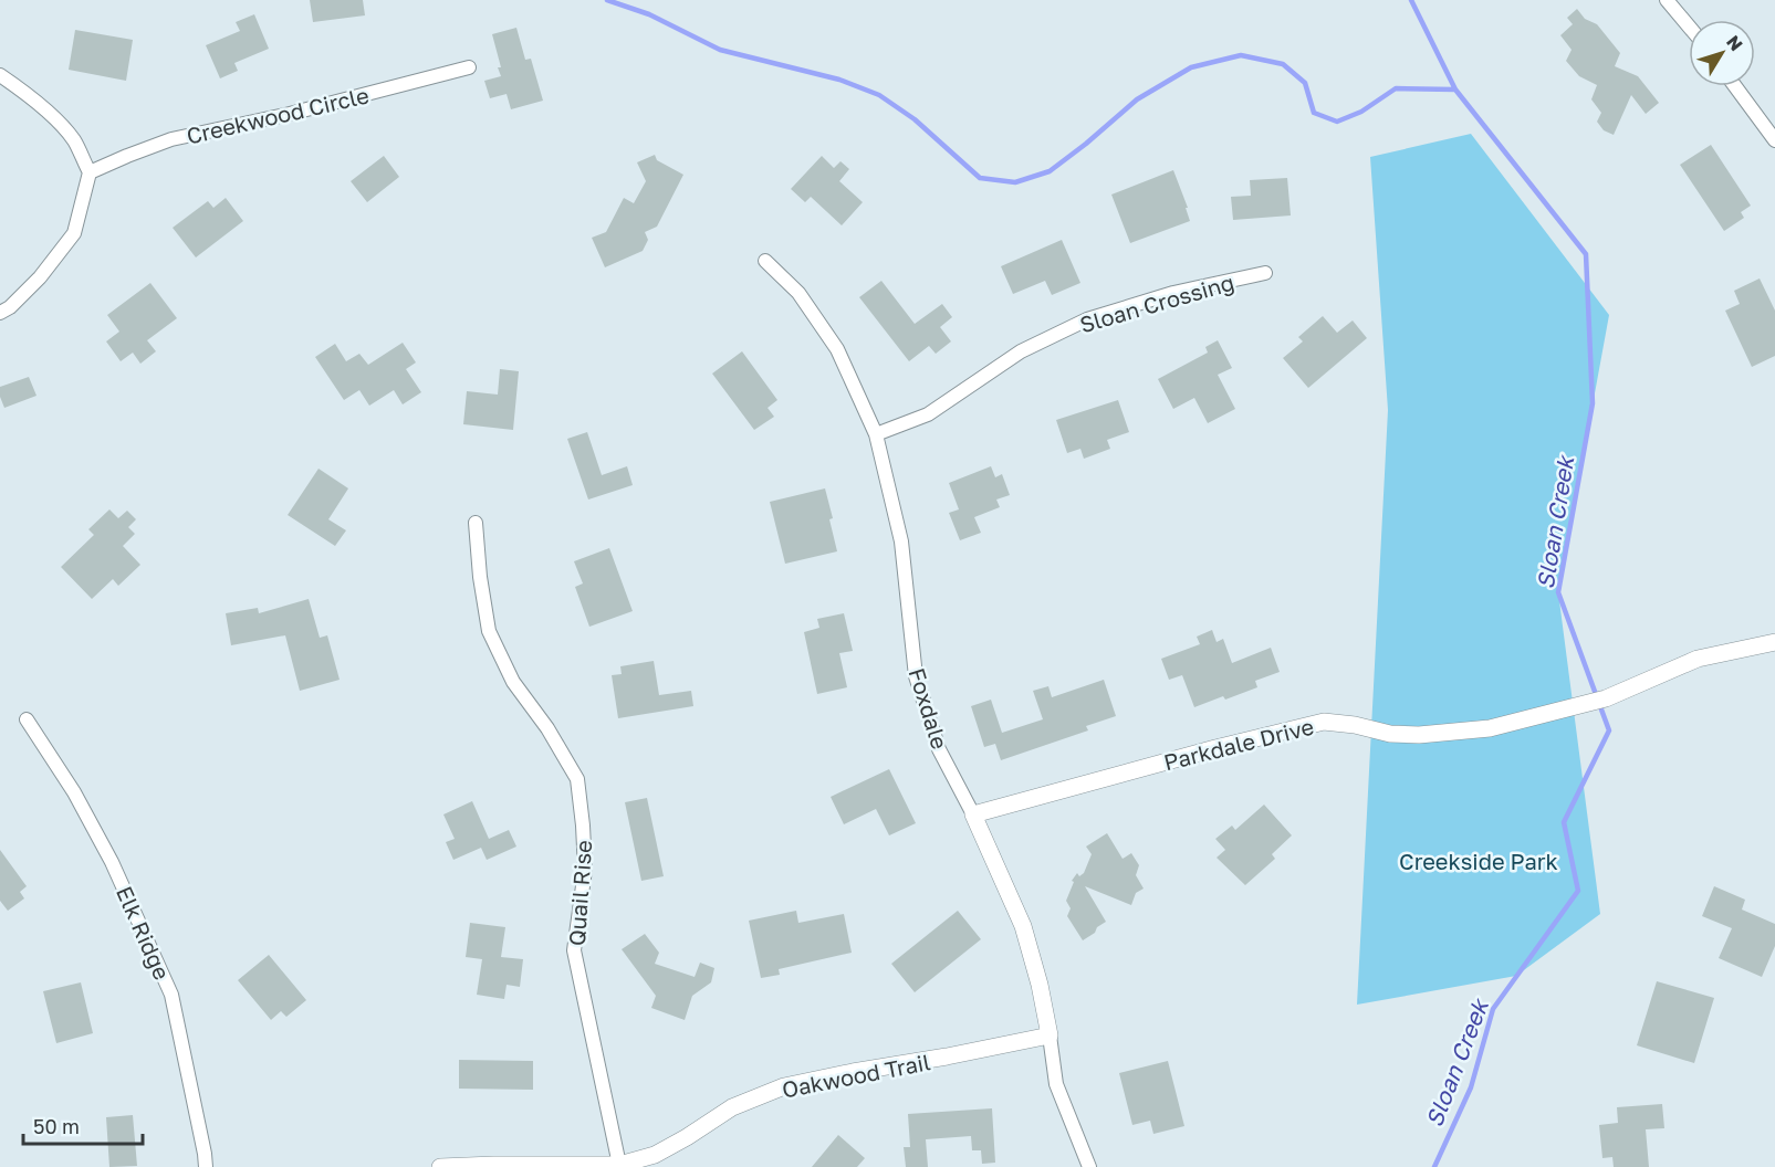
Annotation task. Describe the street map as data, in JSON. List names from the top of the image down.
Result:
{
  "streets": {
    "street": [
      "Creekwood Circle",
      "Sloan Crossing",
      "Foxdale",
      "Parkdale Drive",
      "Quail Rise",
      "Elk Ridge",
      "Oakwood Trail"
    ]
  },
  "crossings": [
    ["Sloan Crossing", "Foxdale"],
    ["Foxdale", "Parkdale Drive"],
    ["Foxdale", "Oakwood Trail"],
    ["Quail Rise", "Oakwood Trail"]
  ],
  "water": ["Sloan Creek"],
  "parks": ["Creekside Park"],
  "scale_bar": "50 m",
  "north": "top right"
}
